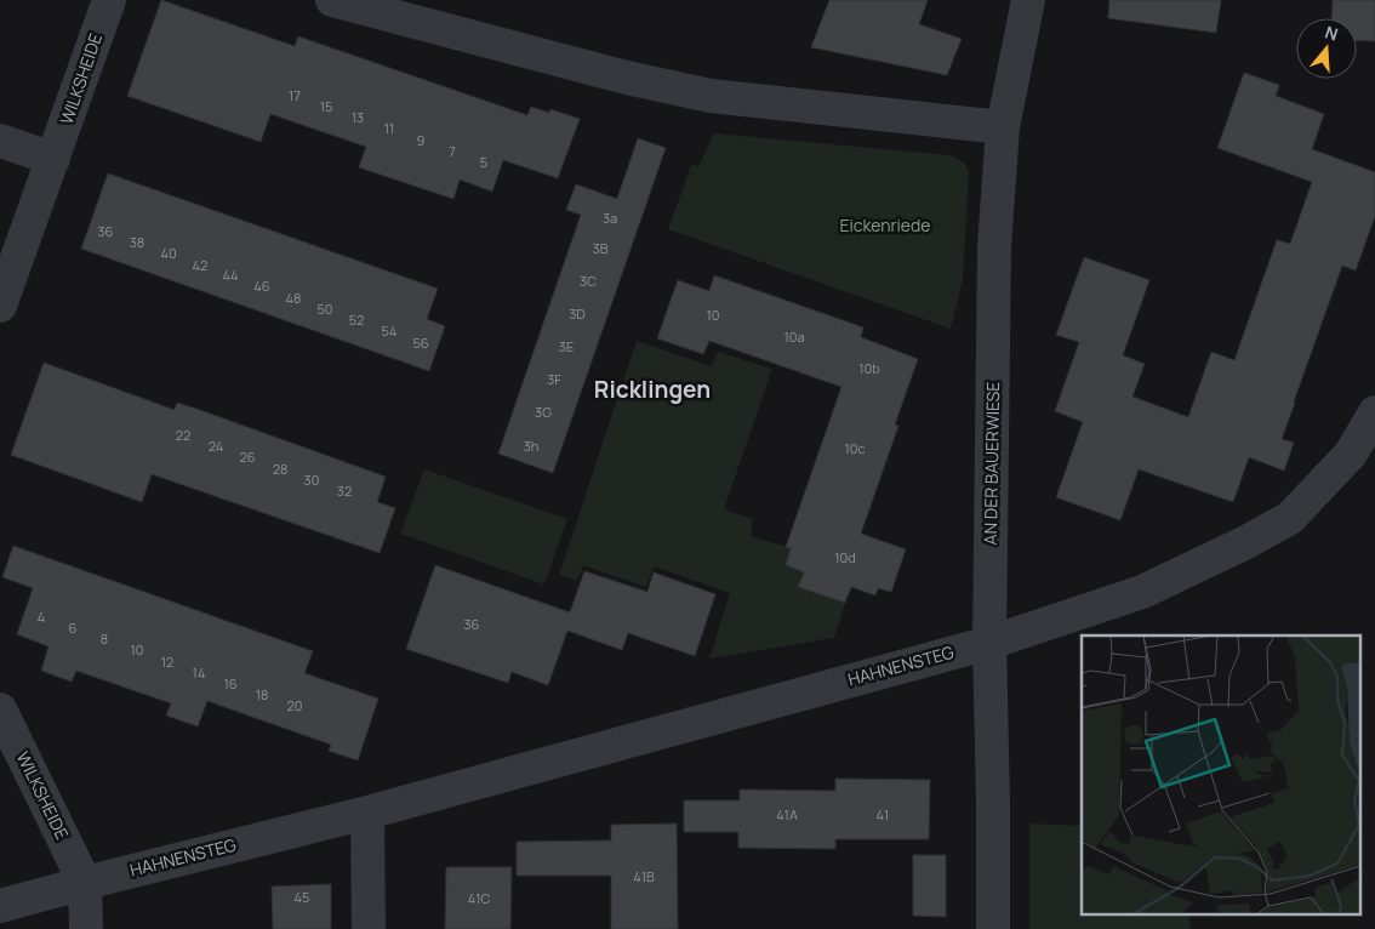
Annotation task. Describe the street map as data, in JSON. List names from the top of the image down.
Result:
{
  "streets": {
    "street": ["WILKSHEIDE", "AN DER BAUERWIESE", "HAHNENSTEG"]
  },
  "crossings": [
    ["WILKSHEIDE", "HAHNENSTEG"],
    ["AN DER BAUERWIESE", "HAHNENSTEG"]
  ],
  "districts": ["Ricklingen"],
  "parks": ["Eickenriede"],
  "house_numbers": [
    "17",
    "15",
    "13",
    "11",
    "9",
    "7",
    "5",
    "3a",
    "36",
    "38",
    "3B",
    "40",
    "42",
    "44",
    "3C",
    "46",
    "48",
    "50",
    "3D",
    "10",
    "52",
    "54",
    "10a",
    "56",
    "3E",
    "10b",
    "3F",
    "3G",
    "22",
    "24",
    "3h",
    "10c",
    "26",
    "28",
    "30",
    "32",
    "10d",
    "4",
    "36",
    "6",
    "8",
    "10",
    "12",
    "14",
    "16",
    "18",
    "20",
    "41A",
    "41",
    "41B",
    "45",
    "41C"
  ],
  "north": "top"
}
